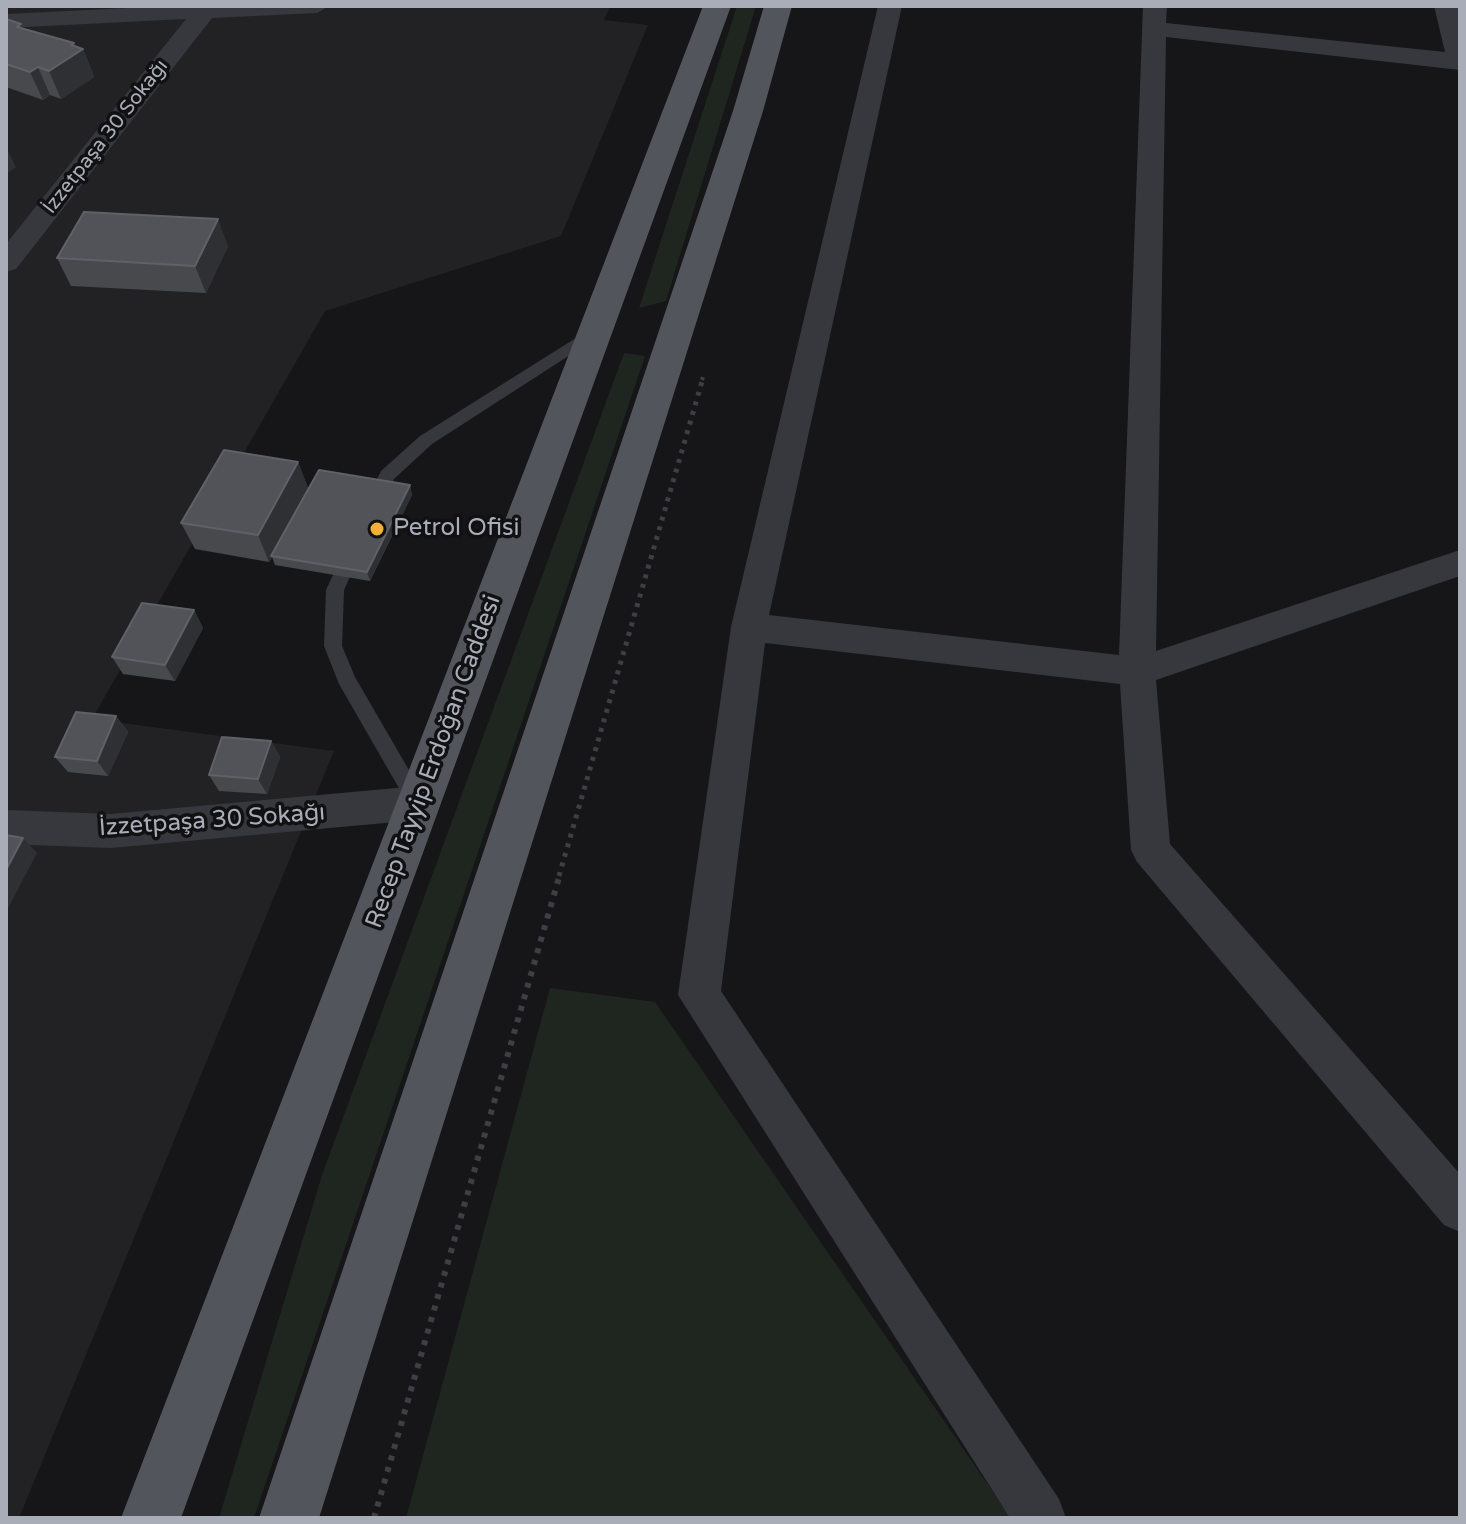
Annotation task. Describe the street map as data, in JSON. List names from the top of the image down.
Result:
{
  "streets": {
    "main road": ["Recep Tayyip Erdoğan Caddesi"],
    "street": ["İzzetpaşa 30 Sokağı"]
  },
  "crossings": [
    ["İzzetpaşa 30 Sokağı", "Recep Tayyip Erdoğan Caddesi"]
  ],
  "places": ["Petrol Ofisi"]
}
